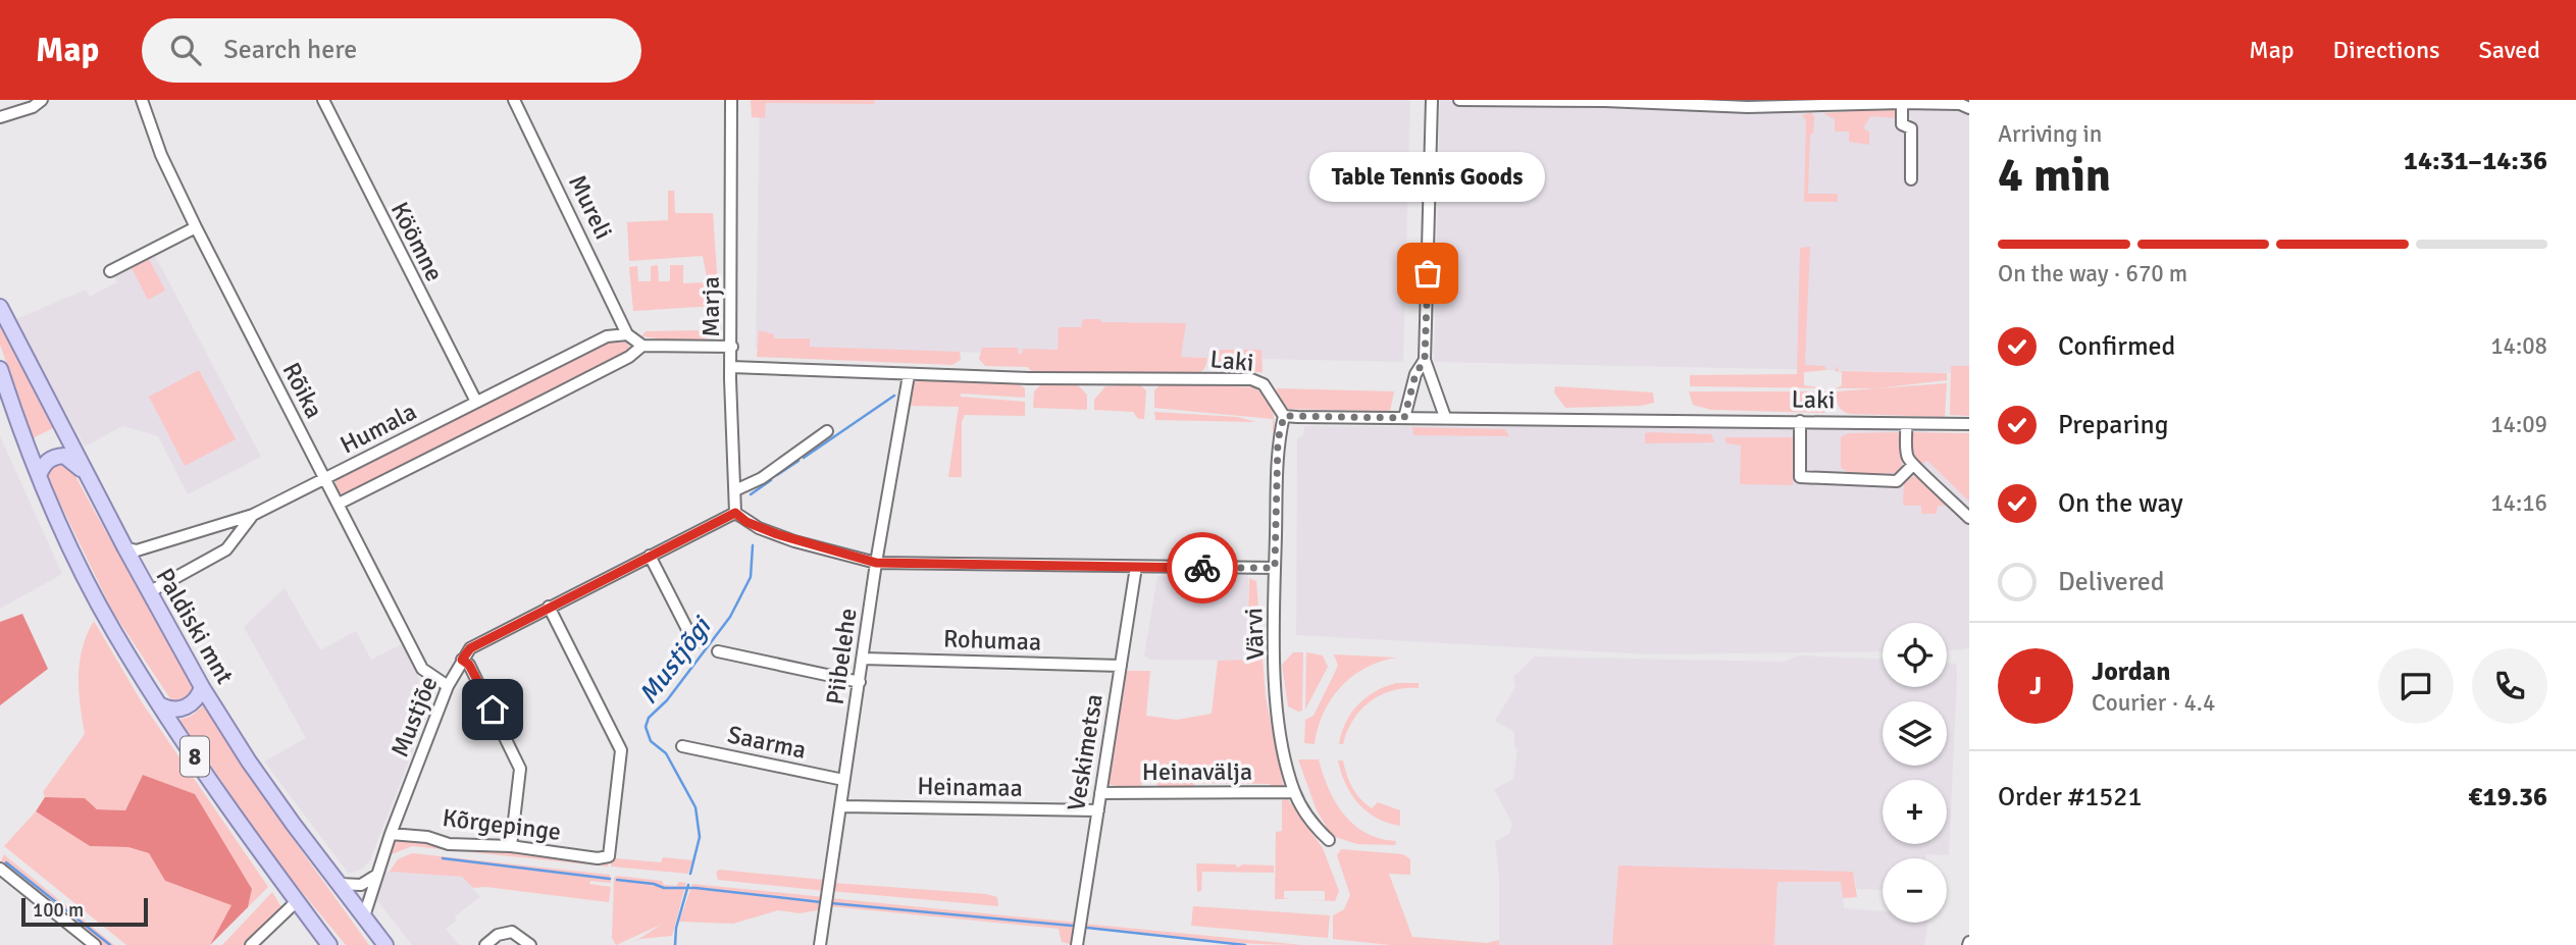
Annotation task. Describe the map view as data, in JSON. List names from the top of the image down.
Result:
{
  "streets": {
    "main road": ["Paldiski mnt", "8"],
    "street": [
      "Mureli",
      "Köömne",
      "Marja",
      "Laki",
      "Rõika",
      "Humala",
      "Värvi",
      "Rohumaa",
      "Piibelehe",
      "Mustjõe",
      "Saarma",
      "Veskimetsa",
      "Heinavälja",
      "Heinamaa",
      "Kõrgepinge"
    ]
  },
  "crossings": [
    ["Mureli", "Humala"],
    ["Köömne", "Humala"],
    ["Marja", "Laki"],
    ["Marja", "Mustjõe"],
    ["Laki", "Värvi"],
    ["Laki", "Piibelehe"],
    ["Rõika", "Humala"],
    ["Rõika", "Mustjõe"],
    ["Humala", "Paldiski mnt"],
    ["Paldiski mnt", "Mustjõe"],
    ["Värvi", "Heinavälja"],
    ["Rohumaa", "Piibelehe"],
    ["Rohumaa", "Veskimetsa"],
    ["Piibelehe", "Saarma"],
    ["Piibelehe", "Heinamaa"],
    ["Mustjõe", "Kõrgepinge"],
    ["Veskimetsa", "Heinavälja"],
    ["Veskimetsa", "Heinamaa"]
  ],
  "water": ["Mustjõgi"],
  "places": ["Table Tennis Goods"],
  "scale_bar": "100 m",
  "page": {
    "header": "Map",
    "search": "Search here",
    "nav": ["Map", "Directions", "Saved"],
    "heading": ["4 min", "Arriving in", "14:31–14:36"],
    "panel": [
      "Jordan",
      "Courier · 4.4",
      "Order #1521",
      "€19.36"
    ],
    "bubble": "Table Tennis Goods",
    "bar": "On the way · 670 m",
    "list": [
      ["Confirmed", "14:08"],
      ["Preparing", "14:09"],
      ["On the way", "14:16"],
      "Delivered"
    ],
    "map_buttons": ["+", "−"],
    "round": "J",
    "scale": "100 m"
  }
}
